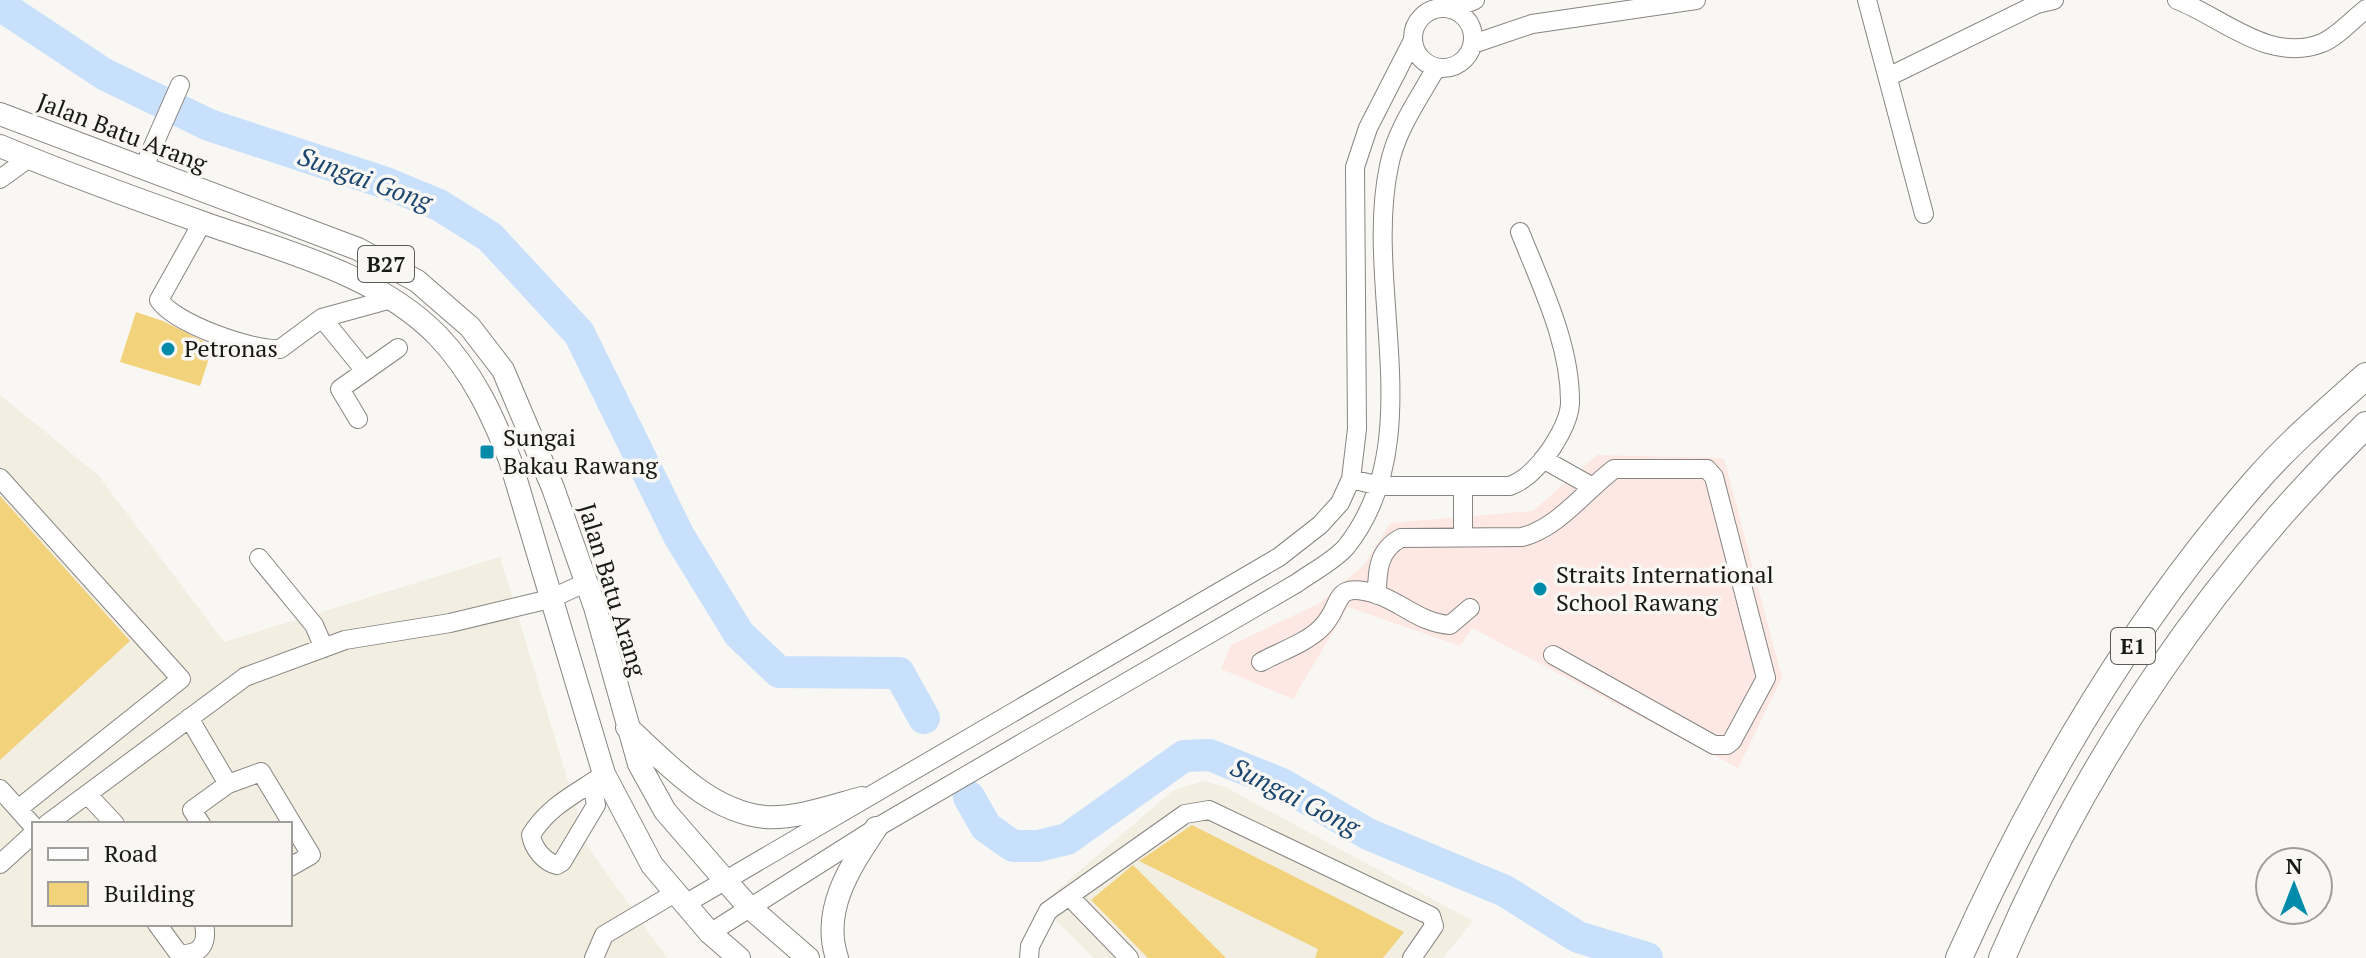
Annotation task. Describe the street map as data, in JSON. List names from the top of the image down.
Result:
{
  "streets": {
    "highway": ["E1"],
    "main road": ["Jalan Batu Arang", "B27"]
  },
  "water": ["Sungai Gong"],
  "places": {
    "other": ["Petronas", "Straits International School Rawang"],
    "transit": ["Sungai Bakau Rawang"]
  },
  "legend": ["Road", "Building"],
  "north": "top"
}
